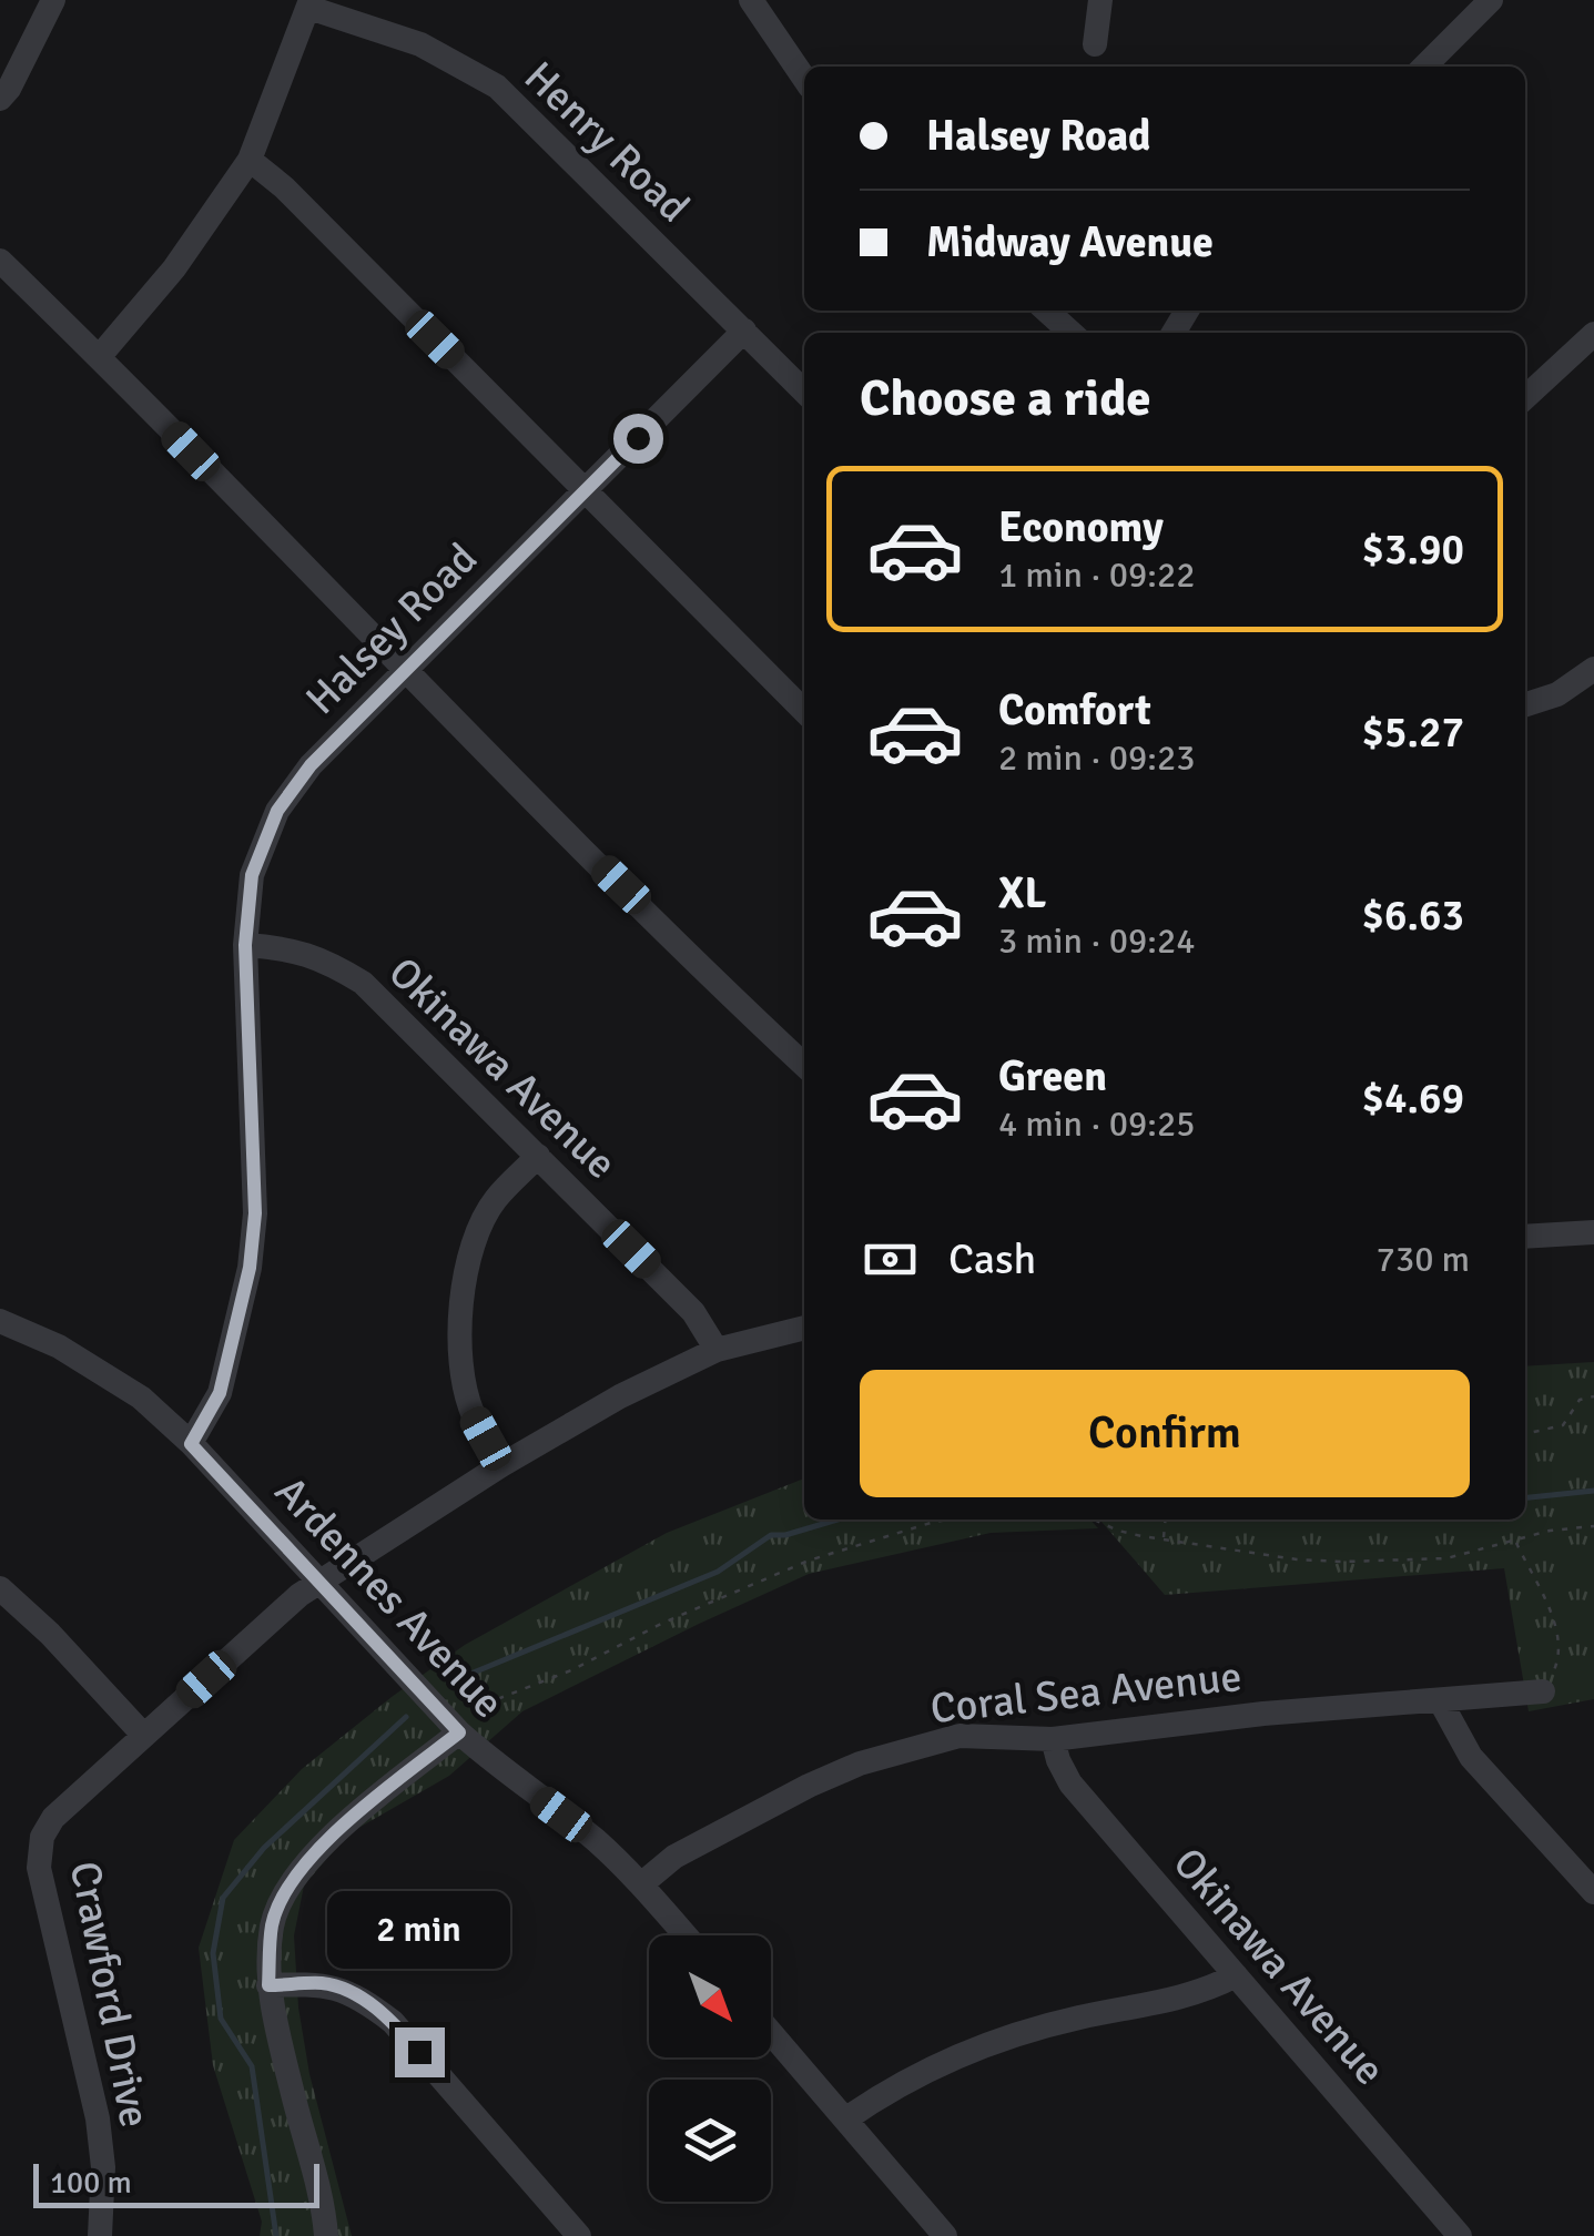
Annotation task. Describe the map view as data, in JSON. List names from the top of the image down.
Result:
{
  "streets": {
    "street": [
      "Henry Road",
      "Halsey Road",
      "Okinawa Avenue",
      "Ardennes Avenue",
      "Coral Sea Avenue",
      "Crawford Drive"
    ]
  },
  "crossings": [
    ["Henry Road", "Halsey Road"],
    ["Halsey Road", "Okinawa Avenue"],
    ["Halsey Road", "Ardennes Avenue"],
    ["Okinawa Avenue", "Coral Sea Avenue"],
    ["Okinawa Avenue", "Crawford Drive"],
    ["Ardennes Avenue", "Coral Sea Avenue"],
    ["Ardennes Avenue", "Crawford Drive"]
  ],
  "scale_bar": "100 m",
  "north": "bottom right",
  "page": {
    "banner": ["Halsey Road", "Midway Avenue"],
    "heading": "Choose a ride",
    "list": [
      {
        "name": "Economy",
        "note": "1 min · 09:22",
        "value": "$3.90"
      },
      {
        "name": "Comfort",
        "note": "2 min · 09:23",
        "value": "$5.27"
      },
      {
        "name": "XL",
        "note": "3 min · 09:24",
        "value": "$6.63"
      },
      {
        "name": "Green",
        "note": "4 min · 09:25",
        "value": "$4.69"
      }
    ],
    "pay": ["Cash", "730 m"],
    "buttons": "Confirm",
    "bubble": "2 min",
    "scale": "100 m"
  }
}
